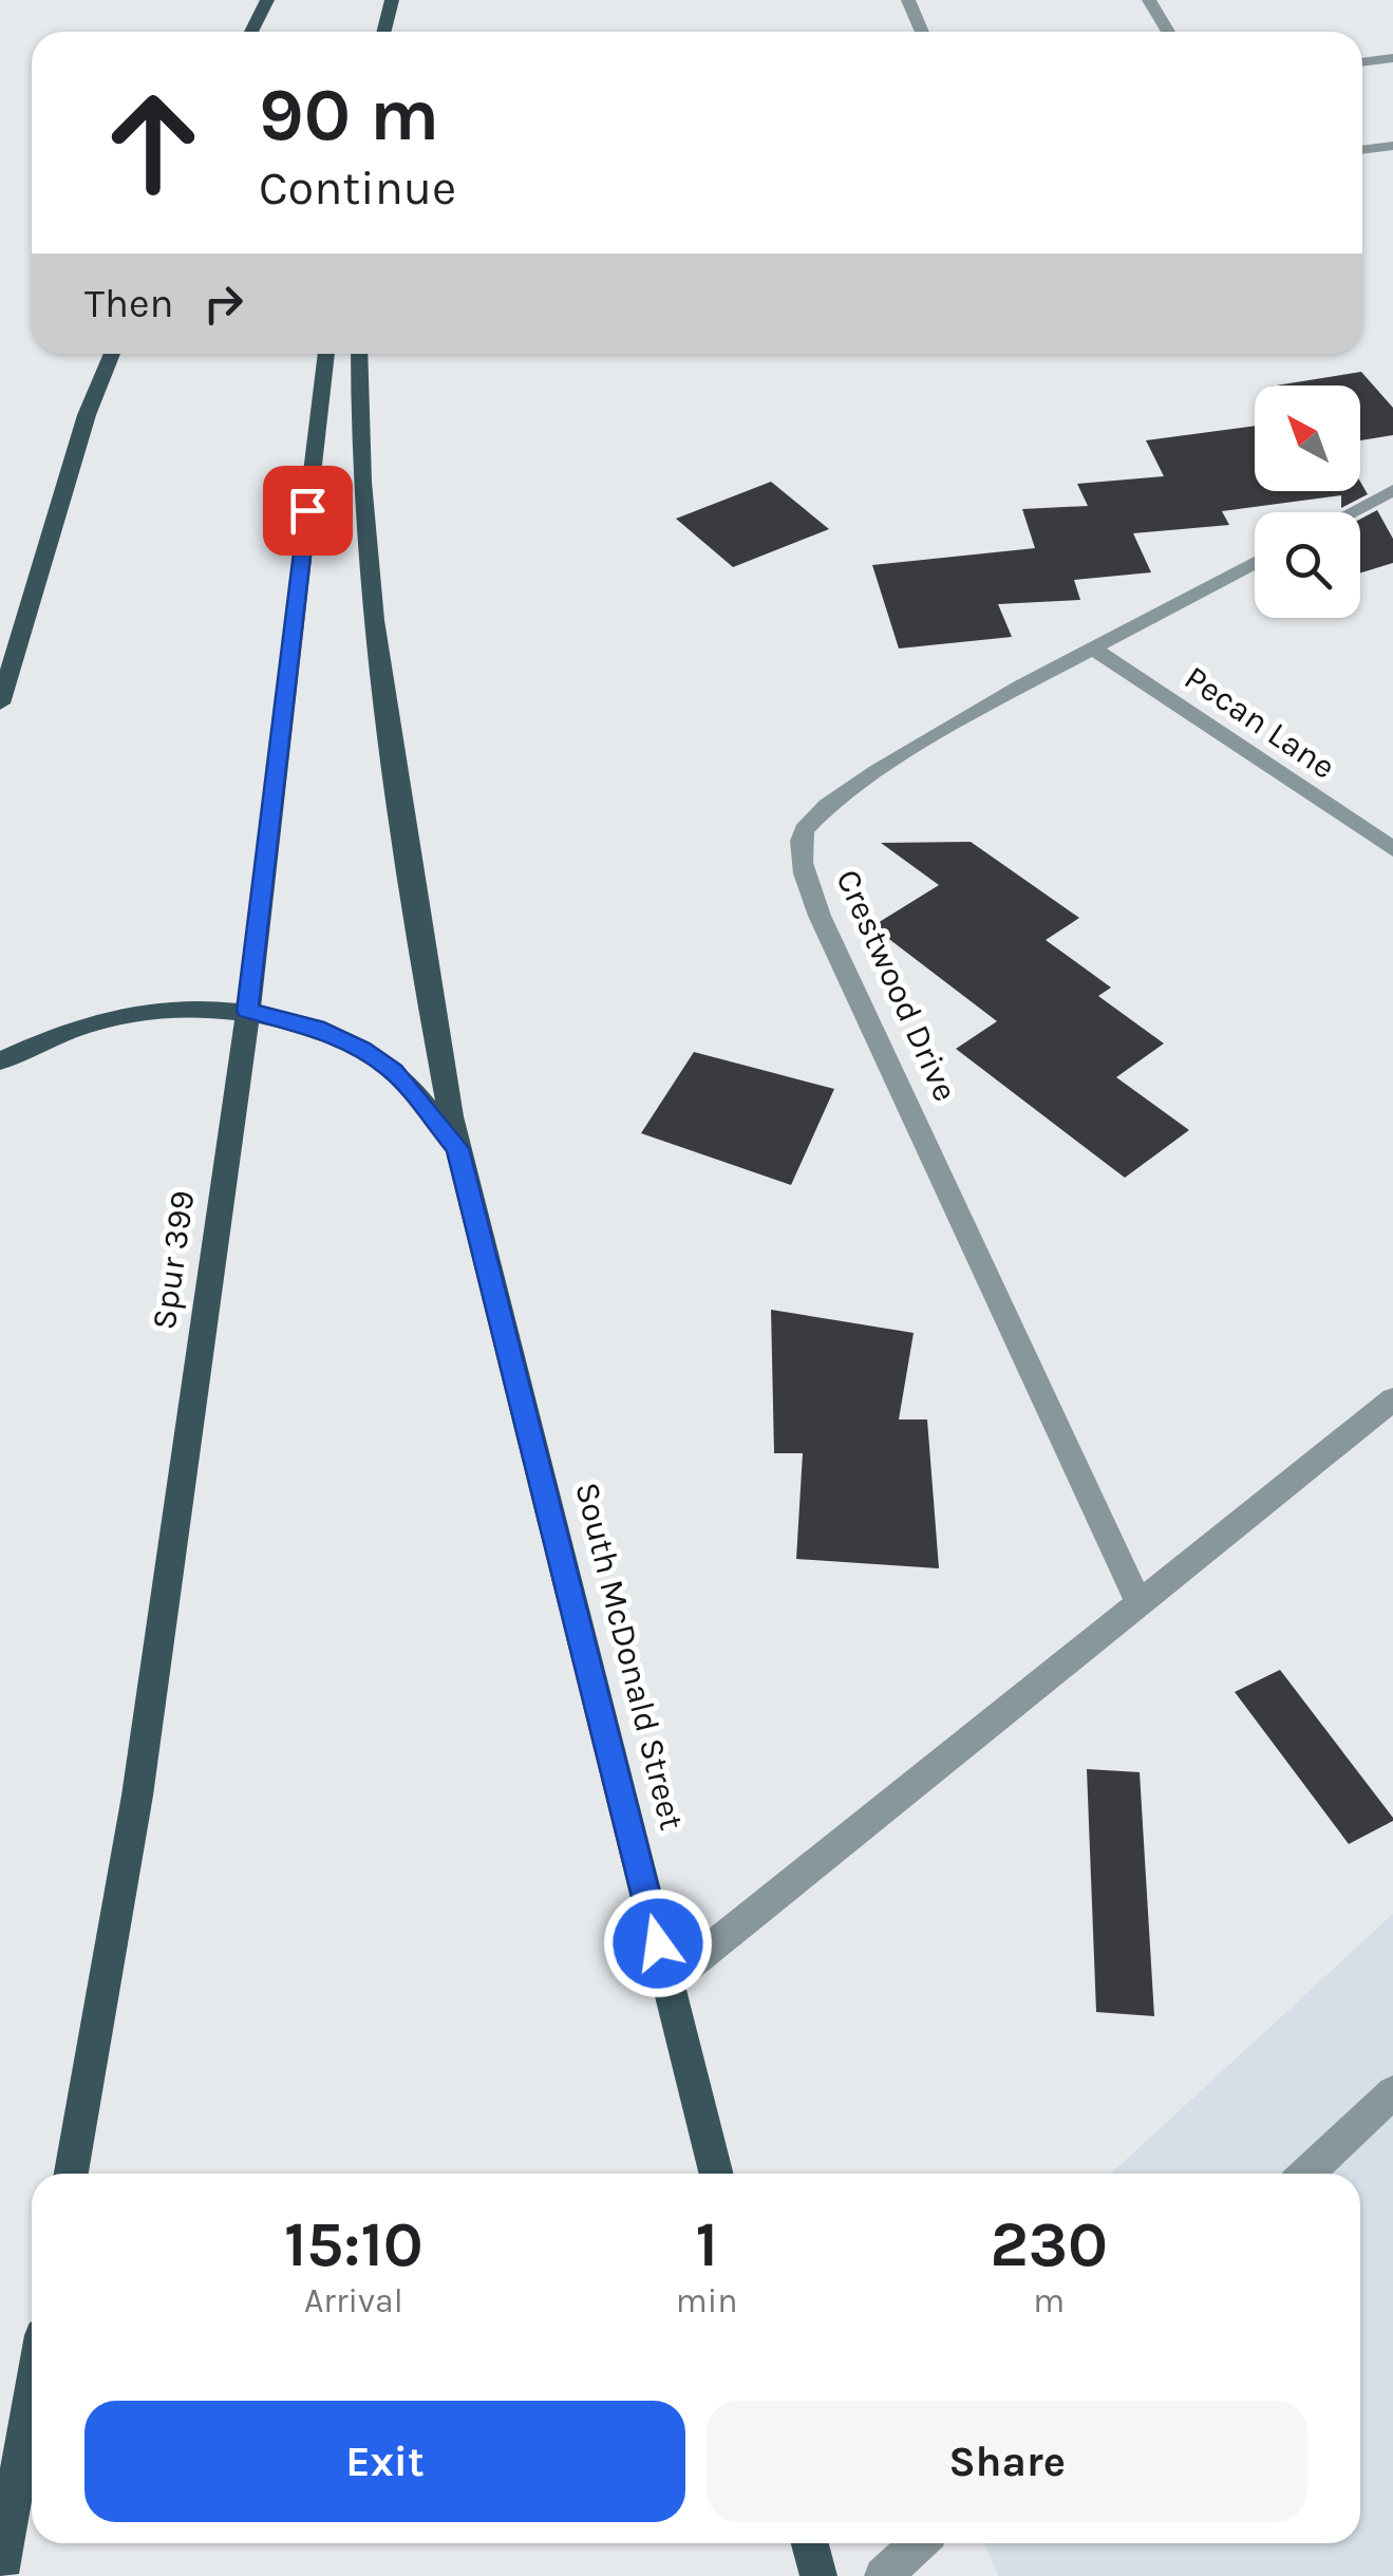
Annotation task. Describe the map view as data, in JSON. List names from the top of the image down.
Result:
{
  "streets": {
    "main road": ["Spur 399", "South McDonald Street"],
    "lane": ["Pecan Lane", "Crestwood Drive"]
  },
  "crossings": [
    ["Pecan Lane", "Crestwood Drive"]
  ],
  "north": "top left",
  "page": {
    "turn": ["90 m", "Continue"],
    "then": "Then",
    "eta": [
      "15:10",
      "Arrival",
      "1",
      "min",
      "230",
      "m"
    ],
    "buttons": ["Exit", "Share"]
  }
}
